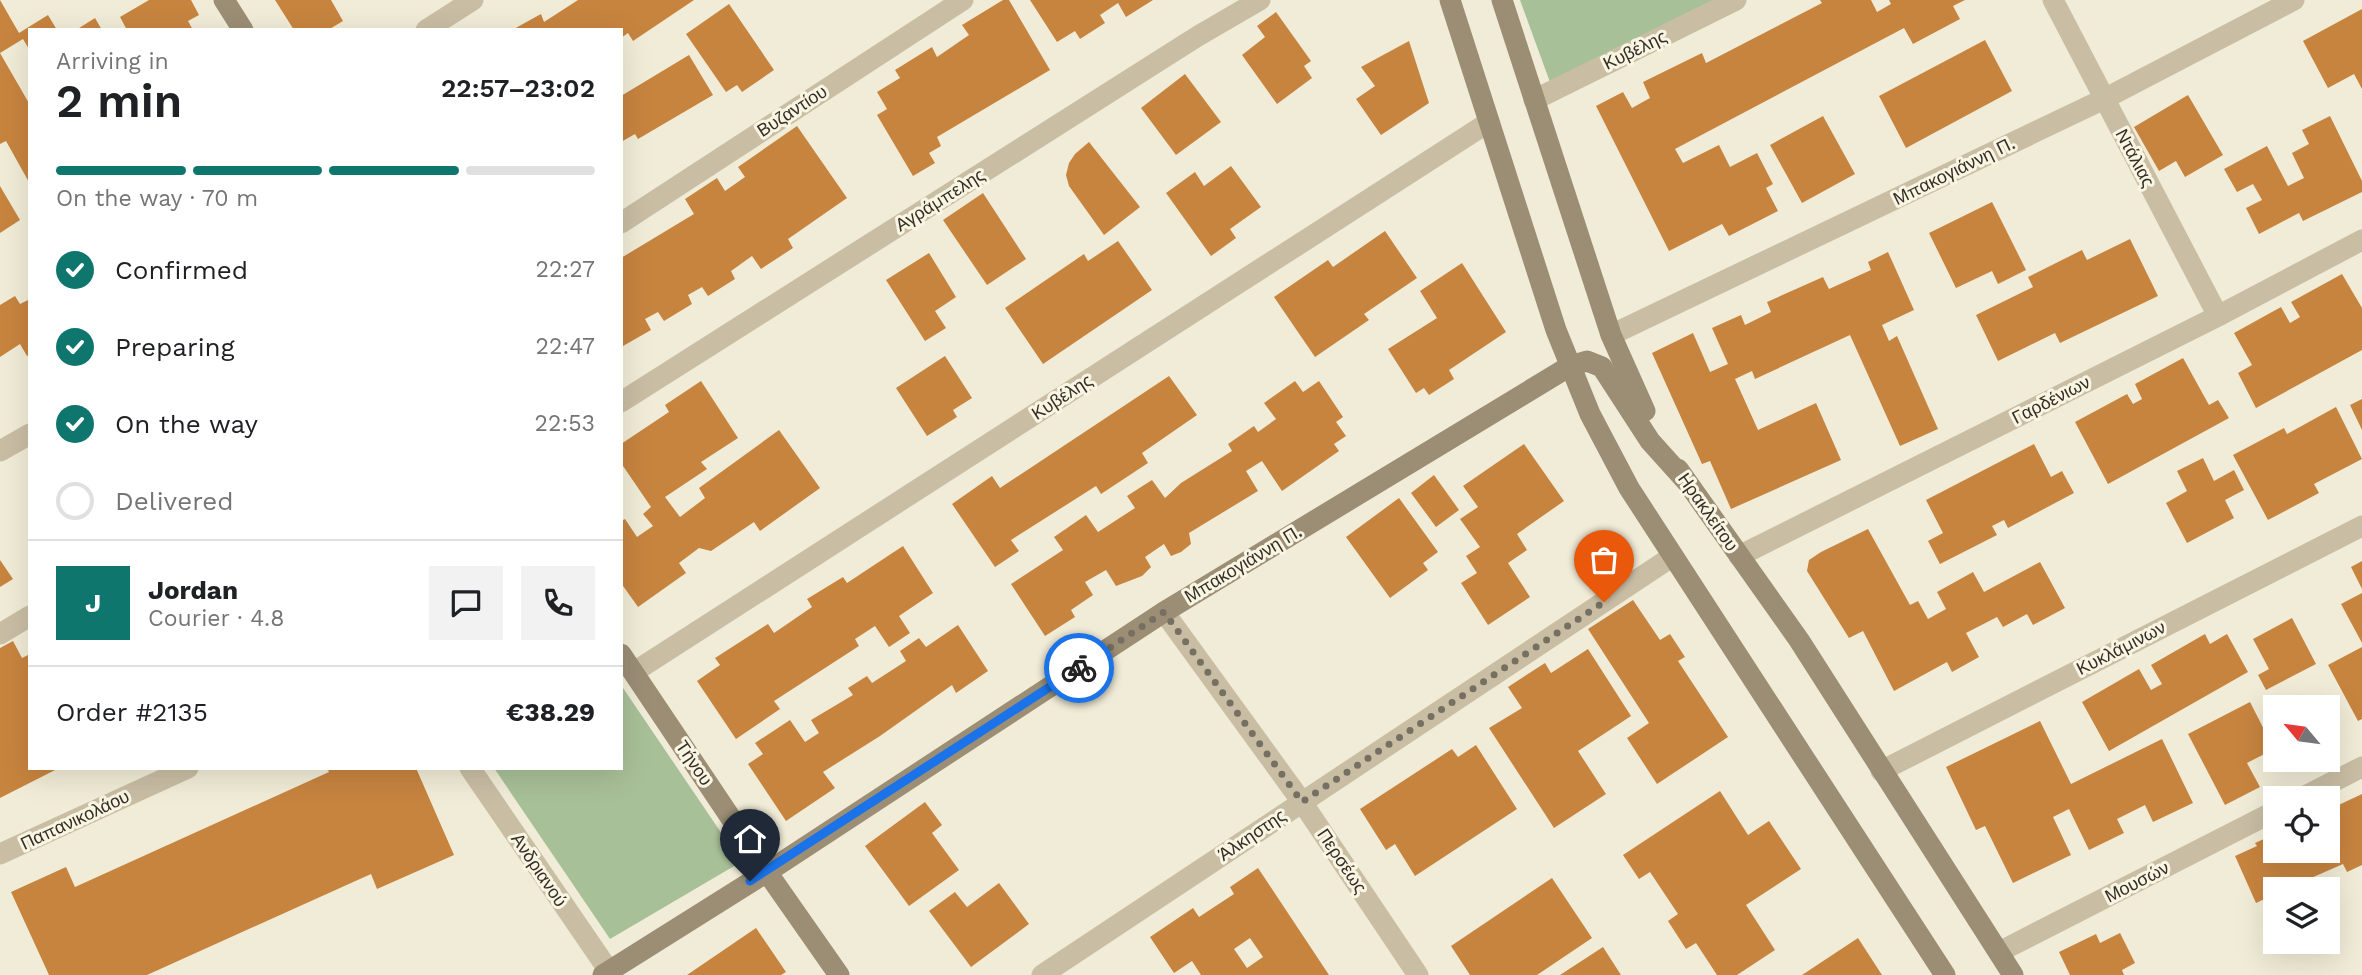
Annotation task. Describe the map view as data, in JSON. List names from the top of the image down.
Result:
{
  "streets": {
    "main road": ["Μπακογιάννη Π.", "Ηρακλείτου", "Τήνου"],
    "street": [
      "Κυβέλης",
      "Βυζαντίου",
      "Ντάλιας",
      "Αγράμπελης",
      "Γαρδένιων",
      "Κυκλάμινων",
      "Παπανικολάου",
      "Άλκηστης",
      "Περσέως",
      "Ανδριανού",
      "Μουσών"
    ]
  },
  "crossings": [
    ["Κυβέλης", "Ηρακλείτου"],
    ["Κυβέλης", "Τήνου"],
    ["Ντάλιας", "Μπακογιάννη Π."],
    ["Ντάλιας", "Γαρδένιων"],
    ["Μπακογιάννη Π.", "Ηρακλείτου"],
    ["Μπακογιάννη Π.", "Τήνου"],
    ["Μπακογιάννη Π.", "Περσέως"],
    ["Μπακογιάννη Π.", "Ανδριανού"],
    ["Γαρδένιων", "Ηρακλείτου"],
    ["Ηρακλείτου", "Κυκλάμινων"],
    ["Ηρακλείτου", "Μουσών"],
    ["Άλκηστης", "Περσέως"]
  ],
  "north": "top left",
  "page": {
    "heading": ["2 min", "Arriving in", "22:57–23:02"],
    "panel": [
      "Jordan",
      "Courier · 4.8",
      "Order #2135",
      "€38.29"
    ],
    "bar": "On the way · 70 m",
    "list": [
      ["Confirmed", "22:27"],
      ["Preparing", "22:47"],
      ["On the way", "22:53"],
      "Delivered"
    ],
    "round": "J"
  }
}
